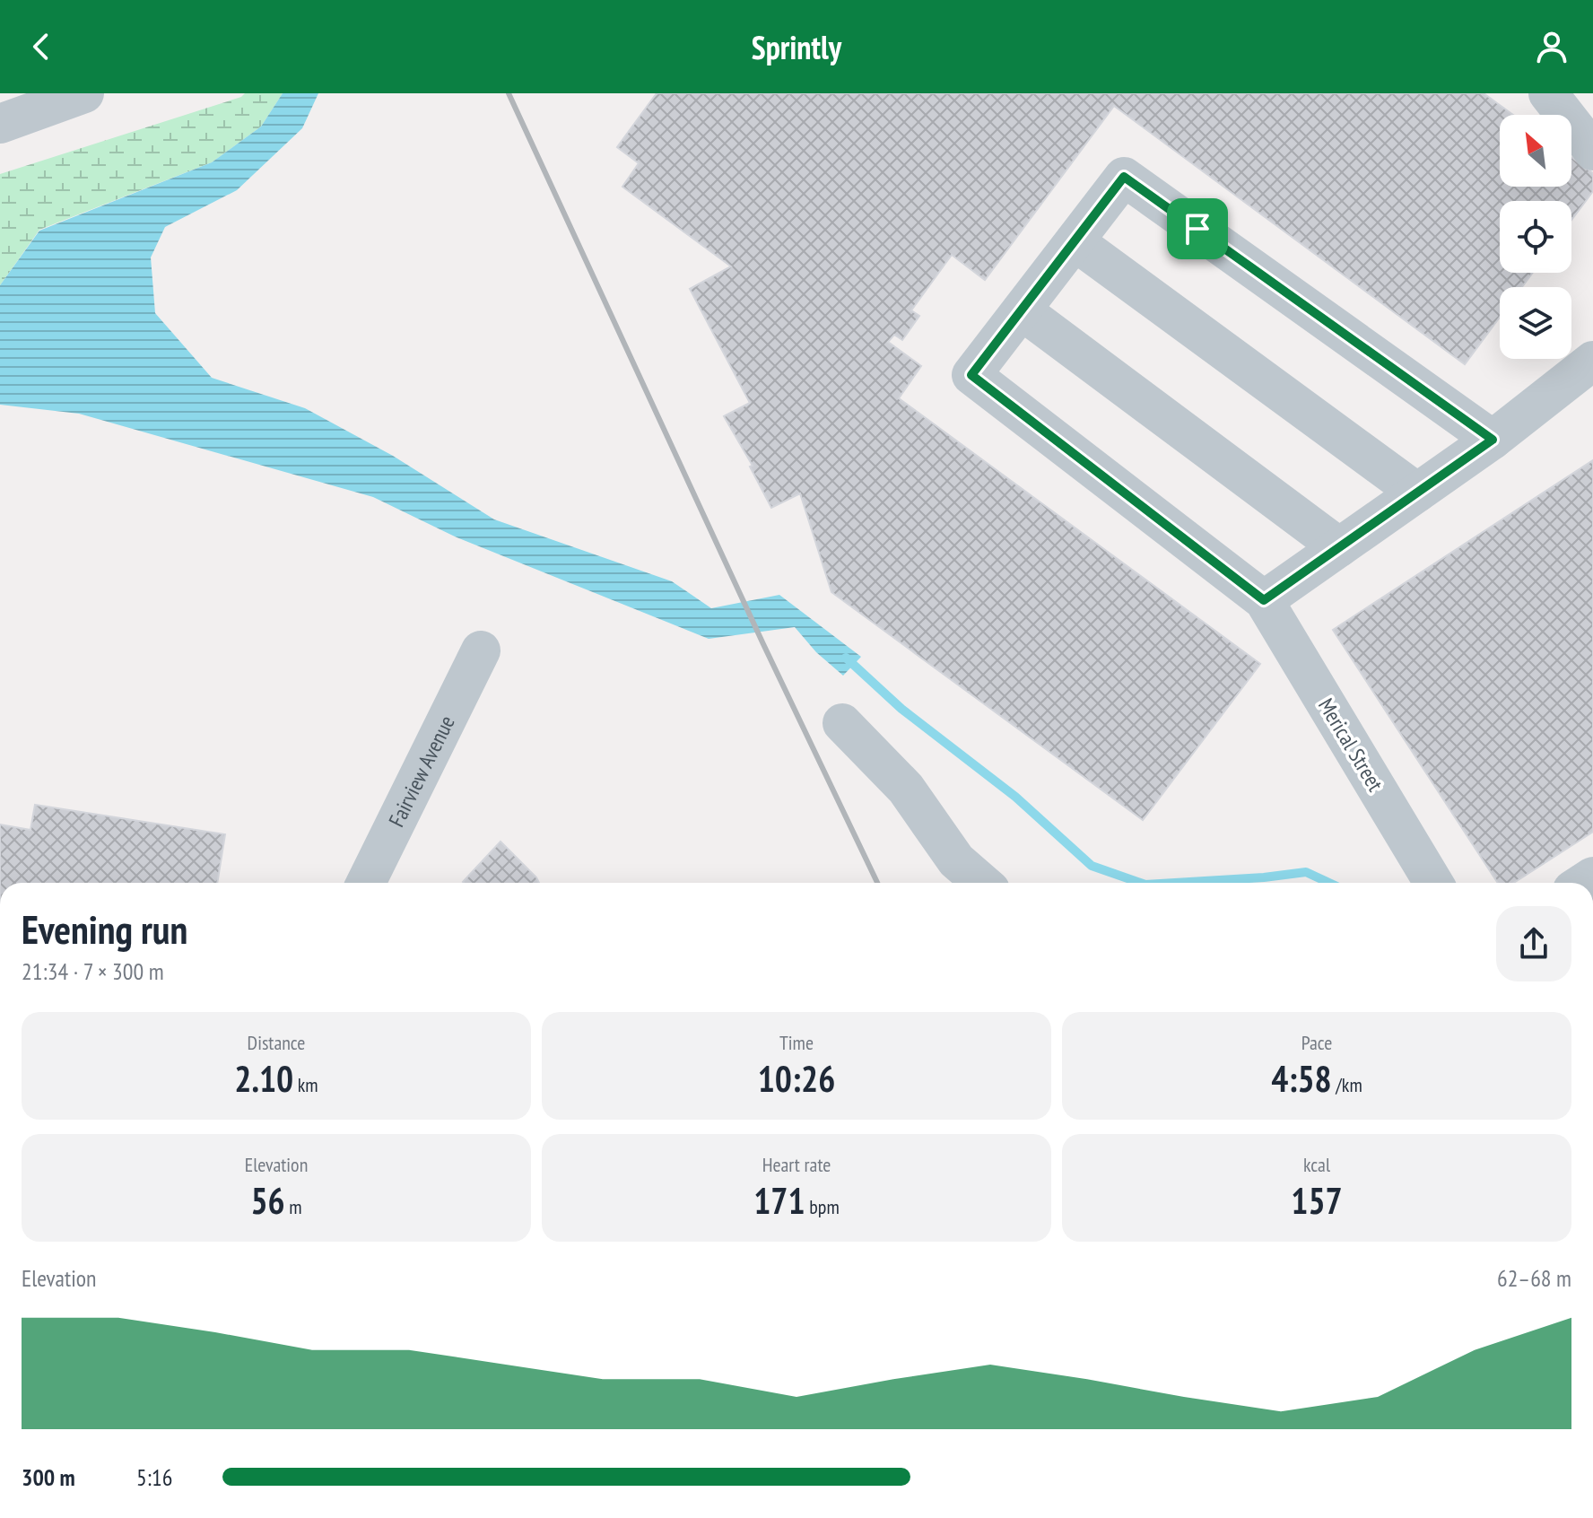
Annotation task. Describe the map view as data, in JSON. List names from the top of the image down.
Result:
{
  "streets": {
    "street": ["Merical Street", "Fairview Avenue"]
  },
  "north": "top left",
  "page": {
    "header": "Sprintly",
    "heading": ["Evening run", "21:34 · 7 × 300 m"],
    "stats": [
      ["Distance", "2.10 km"],
      ["Time", "10:26"],
      ["Pace", "4:58 /km"],
      ["Elevation", "56 m"],
      ["Heart rate", "171 bpm"],
      ["kcal", "157"]
    ],
    "chart": ["Elevation", "62–68 m"],
    "list": [
      {
        "name": "300 m",
        "note": "5:16"
      }
    ]
  }
}
